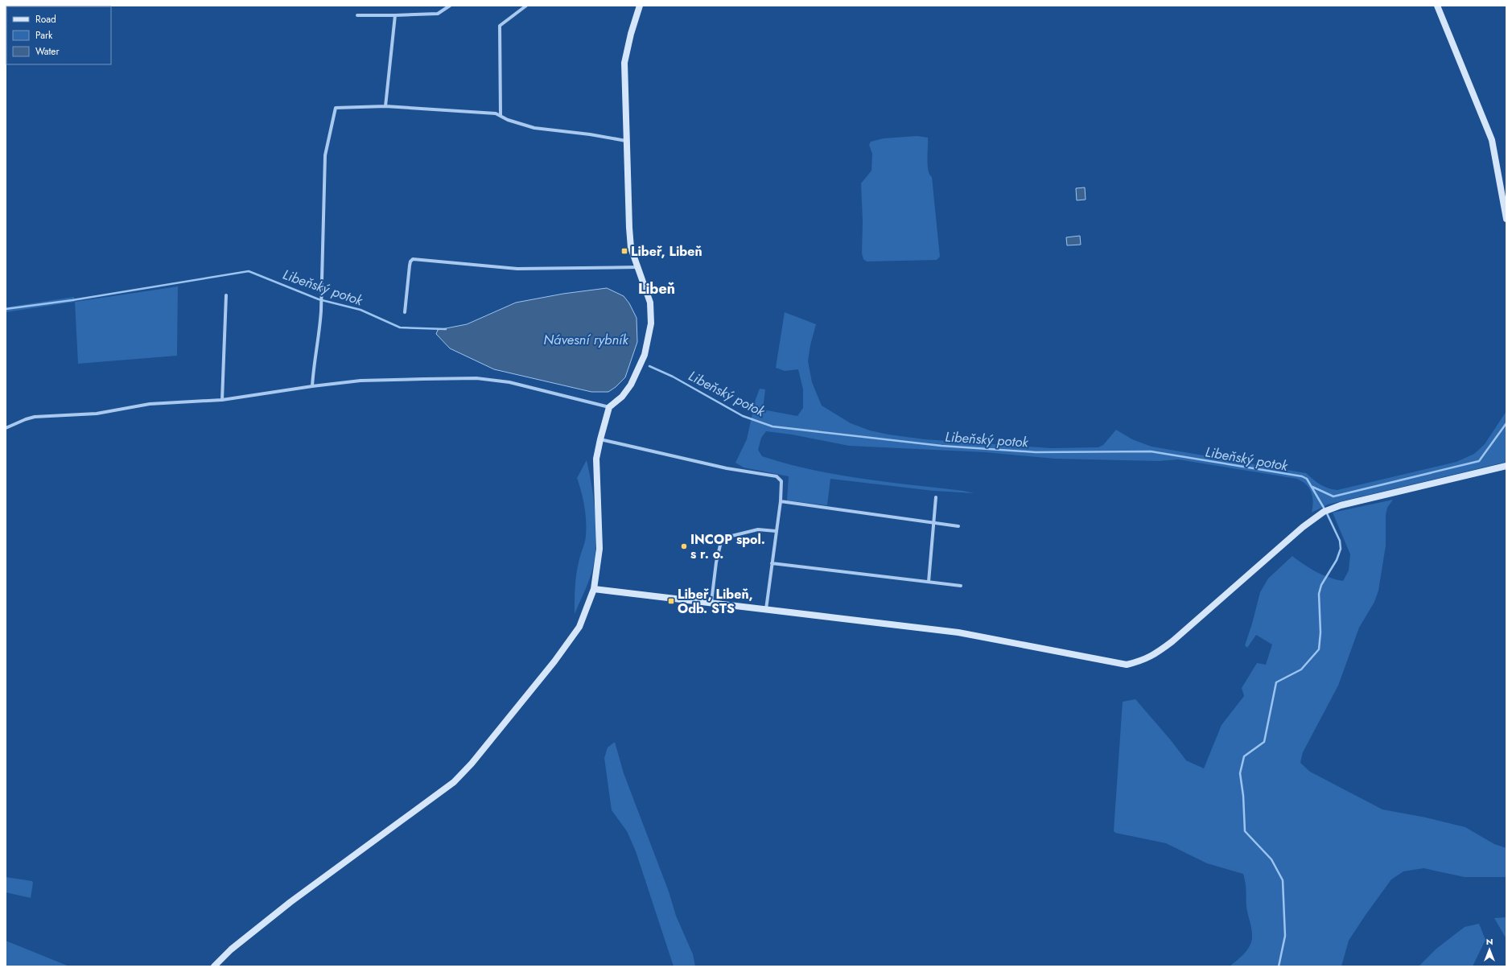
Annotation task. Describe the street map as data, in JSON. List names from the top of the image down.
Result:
{
  "districts": ["Libeň"],
  "water": ["Libeňský potok", "Návesní rybník"],
  "places": {
    "transit": ["Libeř, Libeň", "Libeř, Libeň, Odb. STS"],
    "other": ["INCOP spol. s r. o."]
  },
  "legend": ["Road", "Park", "Water"],
  "north": "top"
}
